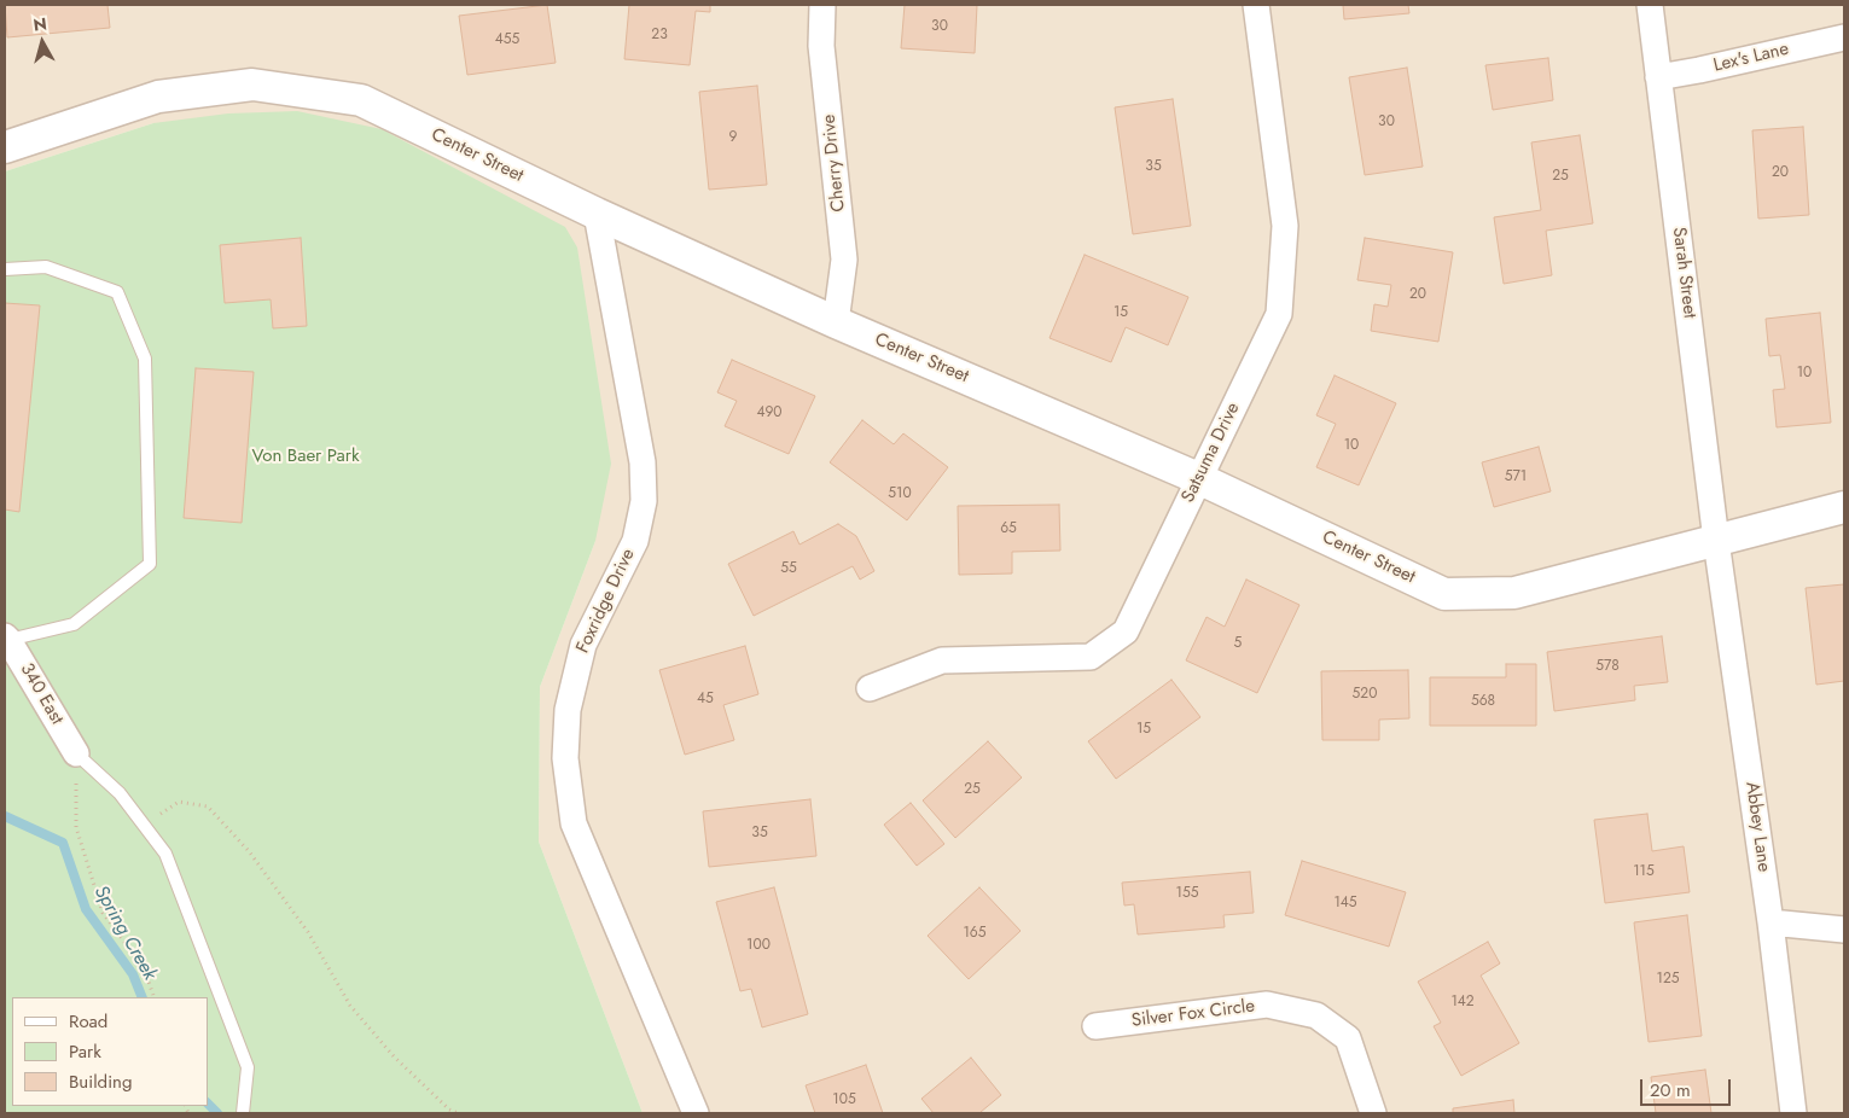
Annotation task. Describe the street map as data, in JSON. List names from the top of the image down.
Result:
{
  "streets": {
    "street": [
      "Lex's Lane",
      "Center Street",
      "Cherry Drive",
      "Sarah Street",
      "Satsuma Drive",
      "Foxridge Drive",
      "340 East",
      "Abbey Lane",
      "Silver Fox Circle"
    ]
  },
  "crossings": [
    ["Lex's Lane", "Sarah Street"],
    ["Center Street", "Cherry Drive"],
    ["Center Street", "Sarah Street"],
    ["Center Street", "Satsuma Drive"],
    ["Center Street", "Foxridge Drive"],
    ["Center Street", "Abbey Lane"],
    ["Sarah Street", "Abbey Lane"]
  ],
  "water": ["Spring Creek"],
  "parks": ["Von Baer Park"],
  "house_numbers": [
    "30",
    "23",
    "455",
    "30",
    "9",
    "35",
    "20",
    "25",
    "20",
    "15",
    "10",
    "490",
    "10",
    "571",
    "510",
    "65",
    "55",
    "5",
    "578",
    "520",
    "45",
    "568",
    "15",
    "25",
    "35",
    "115",
    "155",
    "145",
    "165",
    "100",
    "125",
    "142",
    "105"
  ],
  "legend": ["Road", "Park", "Building"],
  "scale_bar": "20 m",
  "north": "top"
}
